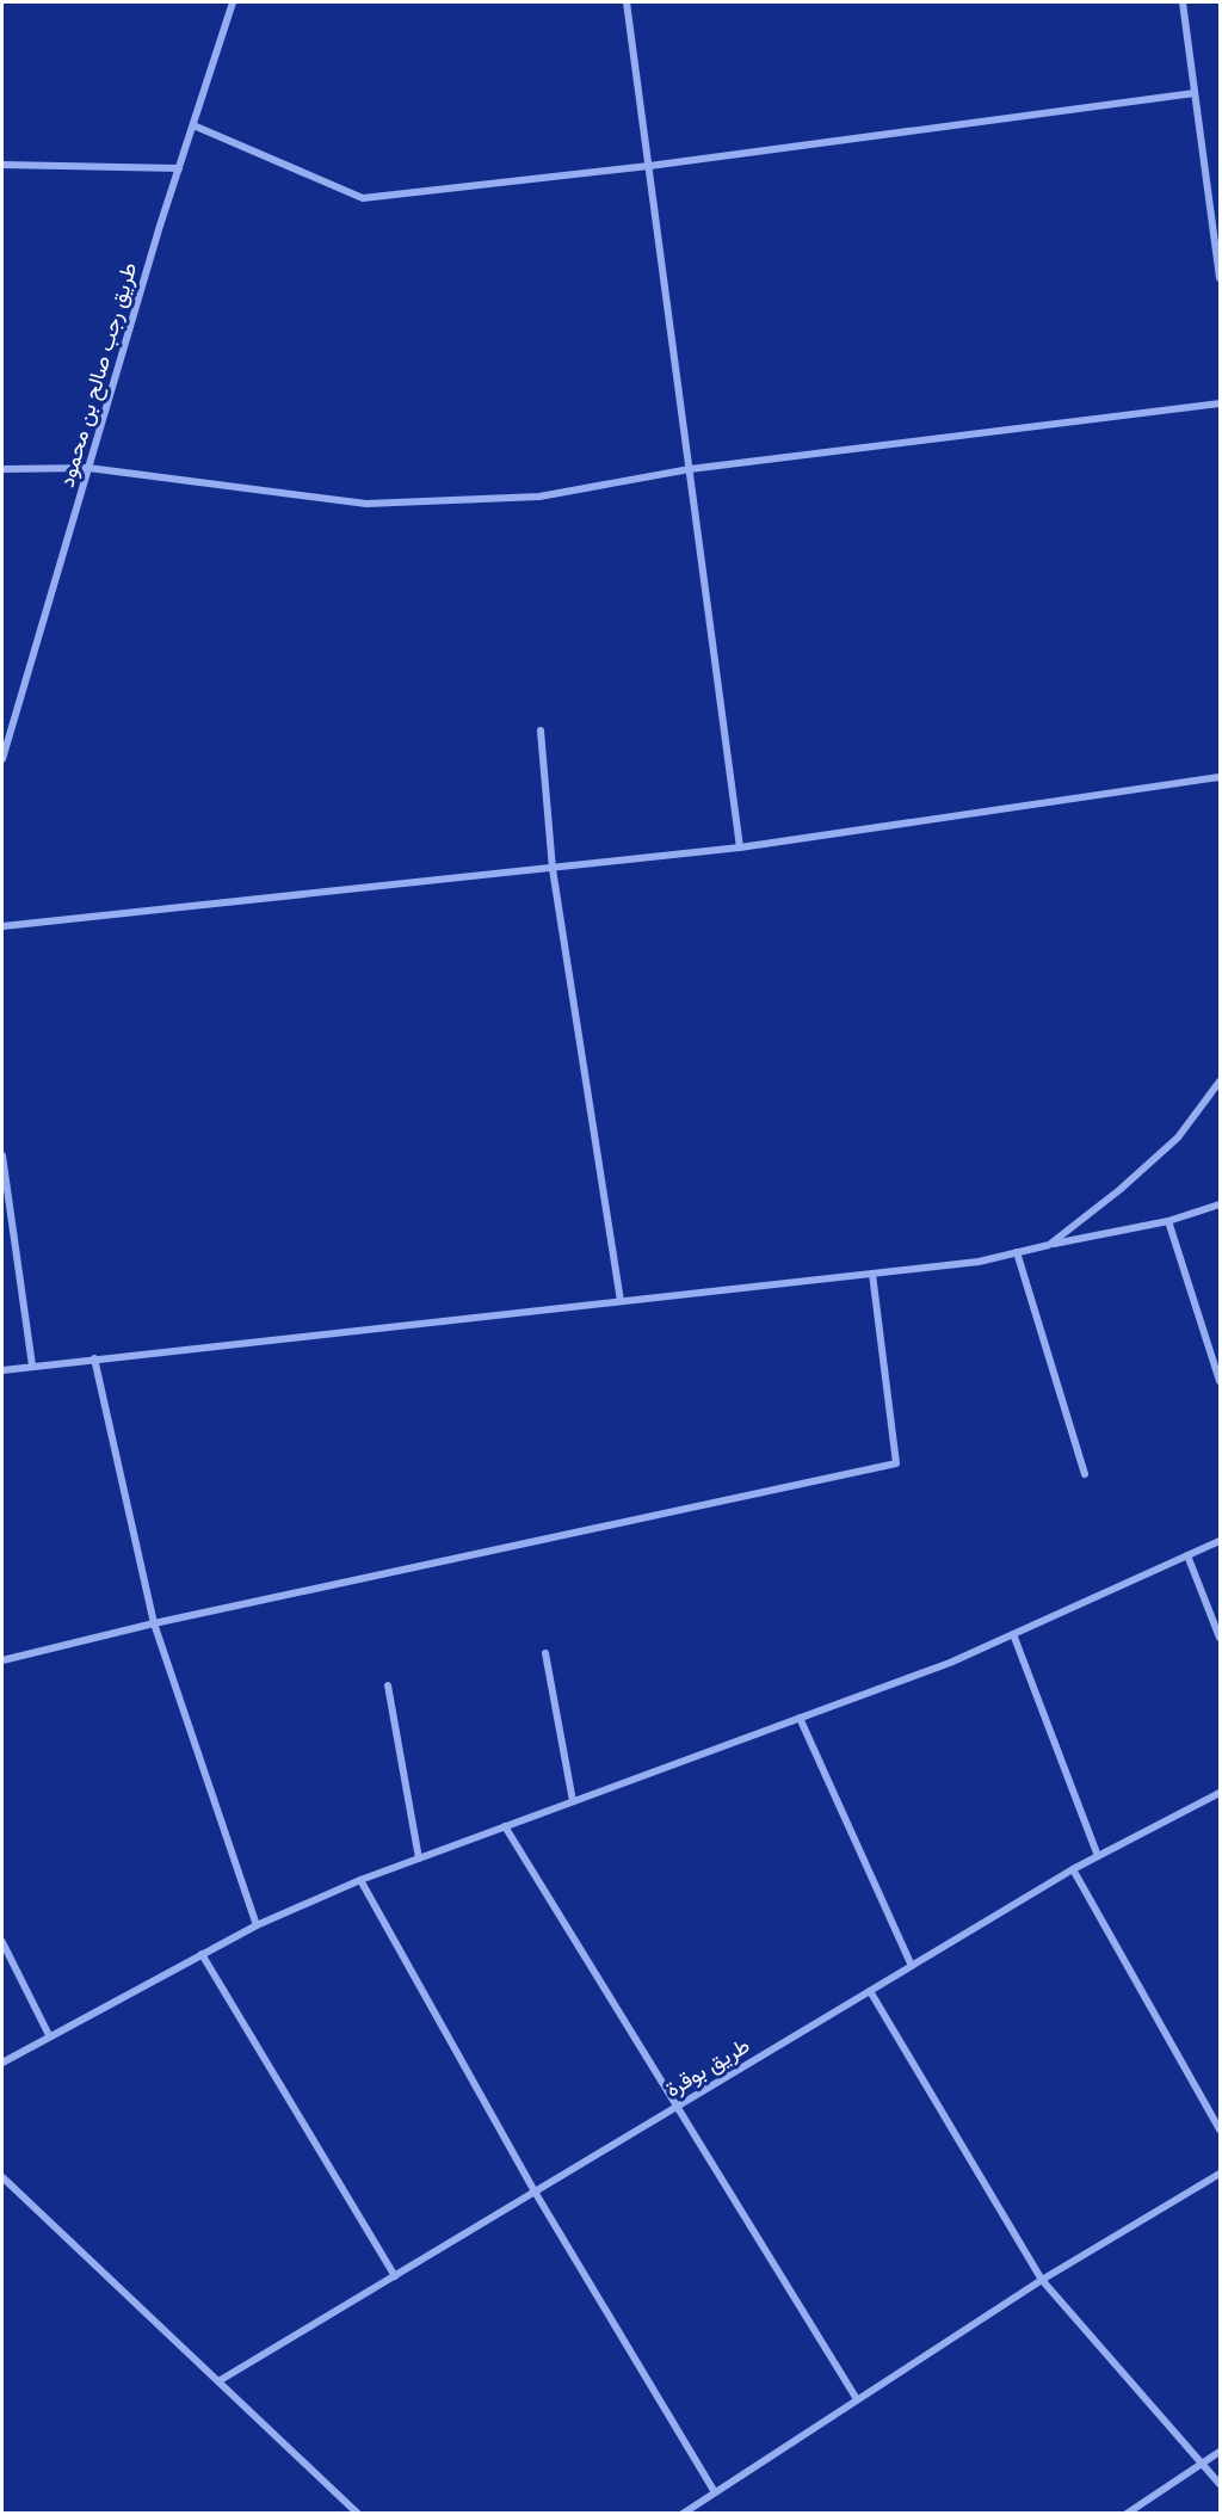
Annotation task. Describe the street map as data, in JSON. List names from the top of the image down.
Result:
{
  "streets": {
    "street": ["طريق رجب صالح بن محمود", "طريق بوقرة"]
  }
}
